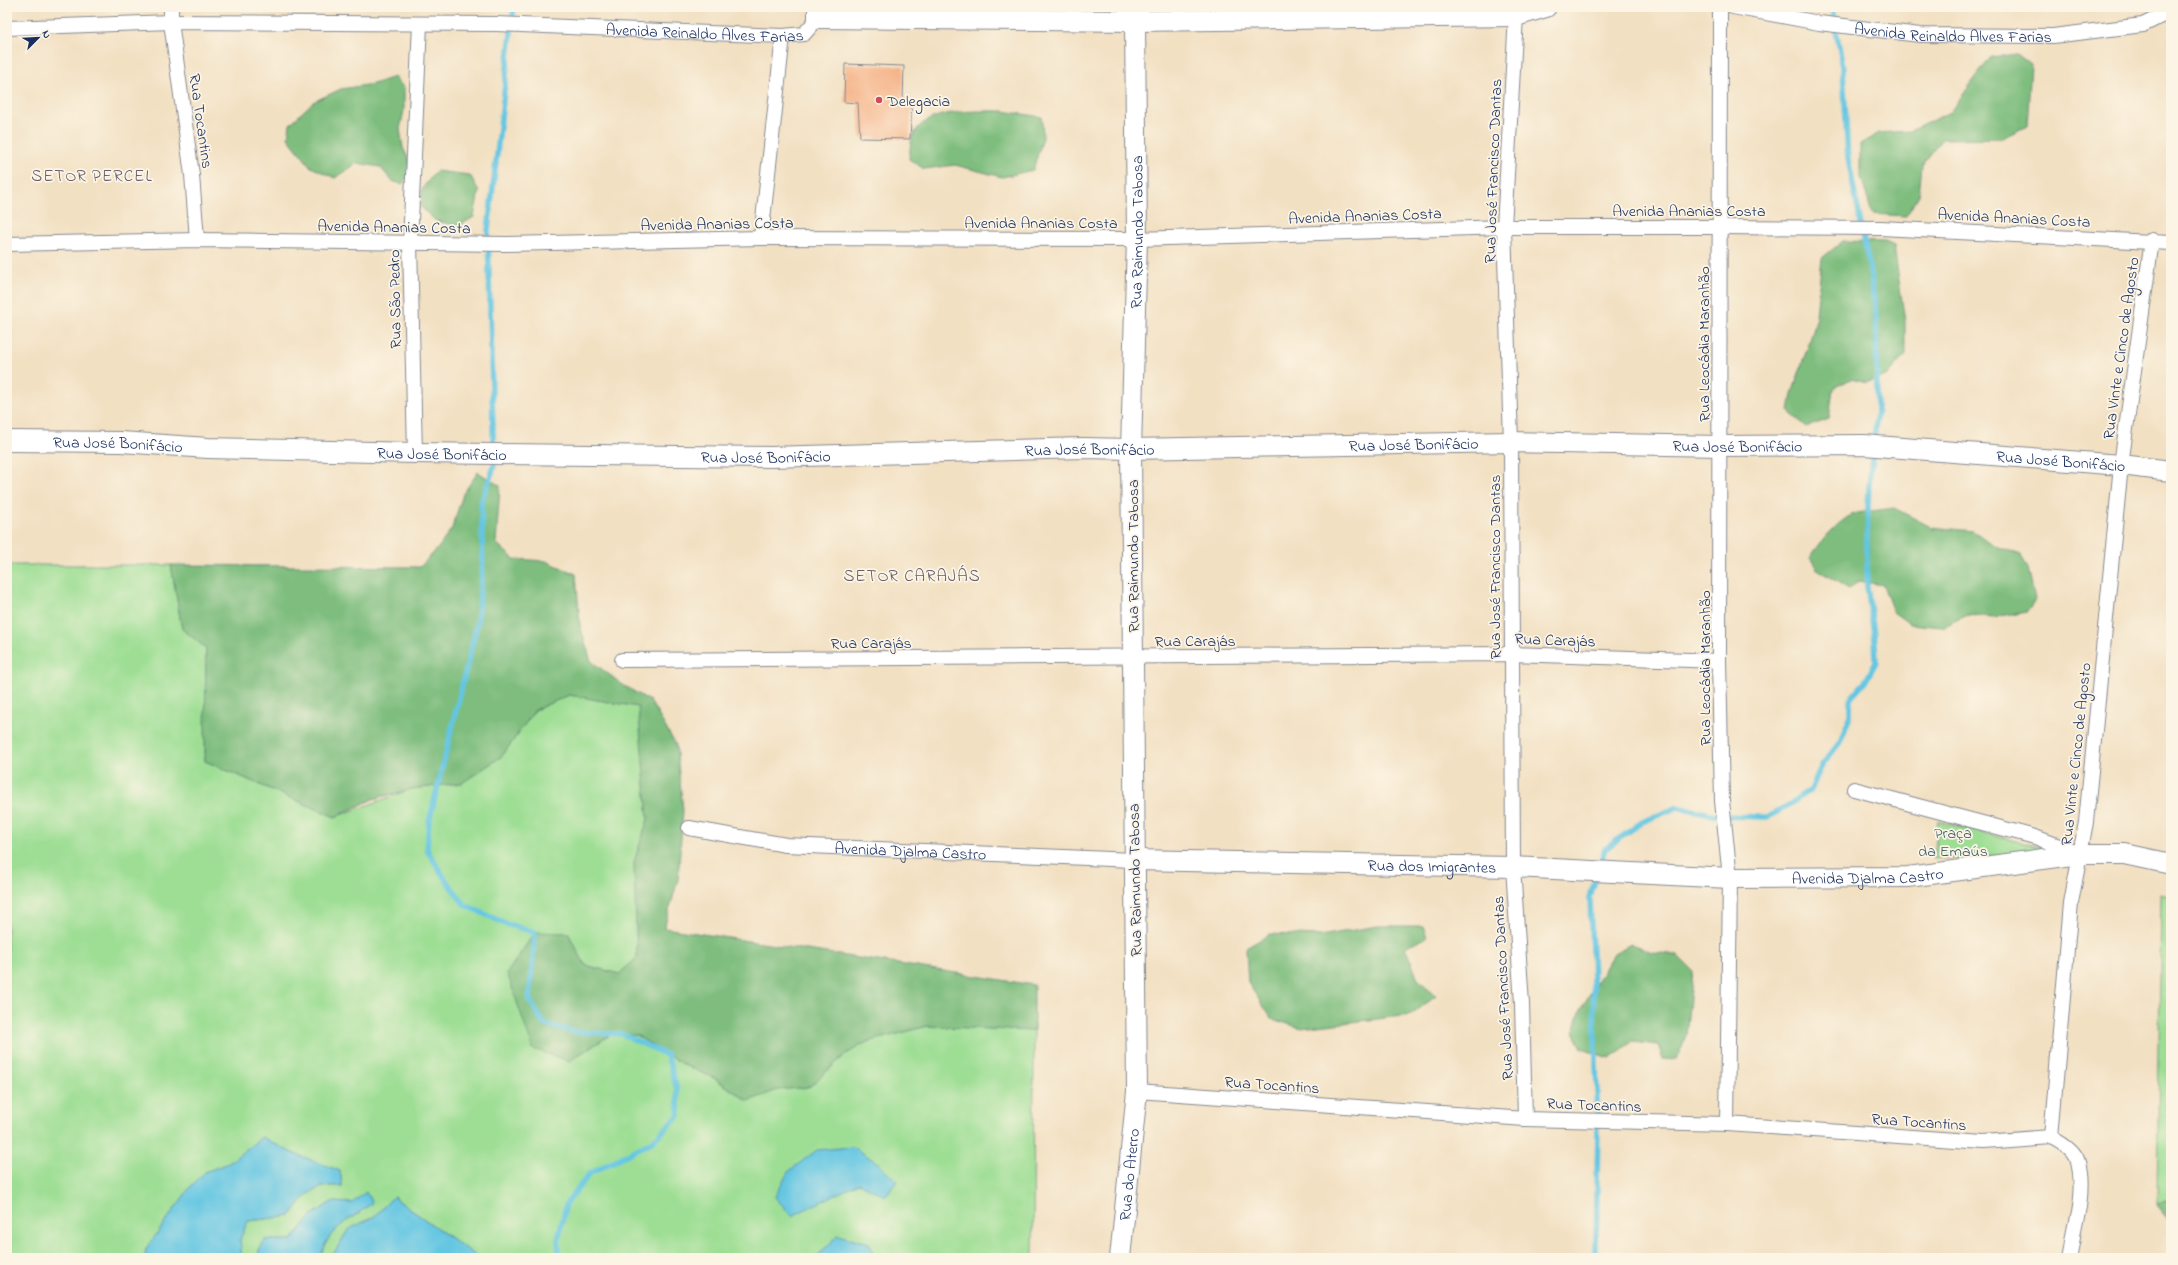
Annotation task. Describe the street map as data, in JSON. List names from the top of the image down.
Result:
{
  "streets": {
    "street": [
      "Avenida Reinaldo Alves Farias",
      "Rua Tocantins",
      "Rua José Francisco Dantas",
      "Avenida Ananias Costa",
      "Rua Raimundo Tabosa",
      "Rua São Pedro",
      "Rua Leocádia Maranhão",
      "Rua Vinte e Cinco de Agosto",
      "Rua José Bonifácio",
      "Rua Carajás",
      "Avenida Djalma Castro",
      "Rua dos Imigrantes",
      "Rua do Aterro"
    ]
  },
  "crossings": [
    ["Avenida Reinaldo Alves Farias", "Rua Tocantins"],
    ["Avenida Reinaldo Alves Farias", "Rua José Francisco Dantas"],
    ["Avenida Reinaldo Alves Farias", "Rua Raimundo Tabosa"],
    ["Avenida Reinaldo Alves Farias", "Rua São Pedro"],
    ["Rua Tocantins", "Rua José Francisco Dantas"],
    ["Rua Tocantins", "Avenida Ananias Costa"],
    ["Rua Tocantins", "Rua Raimundo Tabosa"],
    ["Rua Tocantins", "Rua Leocádia Maranhão"],
    ["Rua Tocantins", "Rua Vinte e Cinco de Agosto"],
    ["Rua Tocantins", "Rua do Aterro"],
    ["Rua José Francisco Dantas", "Avenida Ananias Costa"],
    ["Rua José Francisco Dantas", "Rua José Bonifácio"],
    ["Rua José Francisco Dantas", "Rua Carajás"],
    ["Rua José Francisco Dantas", "Rua dos Imigrantes"],
    ["Avenida Ananias Costa", "Rua Raimundo Tabosa"],
    ["Avenida Ananias Costa", "Rua São Pedro"],
    ["Avenida Ananias Costa", "Rua Leocádia Maranhão"],
    ["Avenida Ananias Costa", "Rua Vinte e Cinco de Agosto"],
    ["Rua Raimundo Tabosa", "Rua José Bonifácio"],
    ["Rua Raimundo Tabosa", "Rua Carajás"],
    ["Rua Raimundo Tabosa", "Avenida Djalma Castro"],
    ["Rua Raimundo Tabosa", "Rua dos Imigrantes"],
    ["Rua Raimundo Tabosa", "Rua do Aterro"],
    ["Rua São Pedro", "Rua José Bonifácio"],
    ["Rua Leocádia Maranhão", "Rua José Bonifácio"],
    ["Rua Leocádia Maranhão", "Rua Carajás"],
    ["Rua Leocádia Maranhão", "Avenida Djalma Castro"],
    ["Rua Leocádia Maranhão", "Rua dos Imigrantes"],
    ["Rua Vinte e Cinco de Agosto", "Rua José Bonifácio"],
    ["Rua Vinte e Cinco de Agosto", "Avenida Djalma Castro"],
    ["Avenida Djalma Castro", "Rua dos Imigrantes"]
  ],
  "districts": ["SETOR PERCEL", "SETOR CARAJÁS"],
  "parks": ["Praça da Emaús"],
  "places": ["Delegacia"],
  "north": "top right"
}
